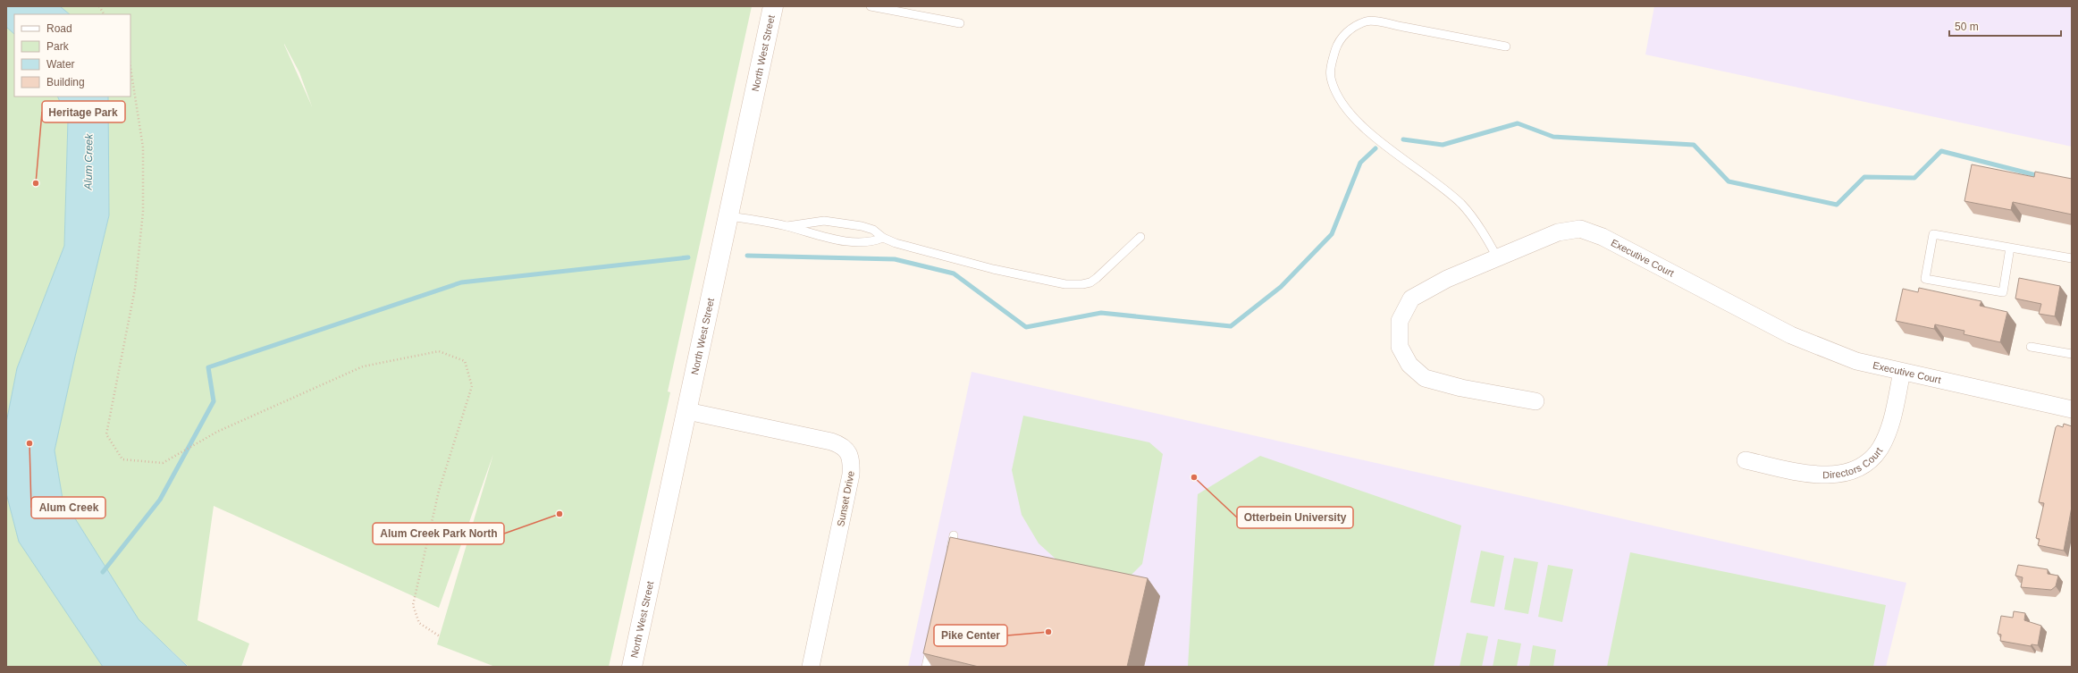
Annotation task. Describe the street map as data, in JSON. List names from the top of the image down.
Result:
{
  "streets": {
    "street": [
      "North West Street",
      "Executive Court",
      "Directors Court",
      "Sunset Drive"
    ]
  },
  "crossings": [
    ["North West Street", "Sunset Drive"],
    ["Executive Court", "Directors Court"]
  ],
  "water": ["Alum Creek"],
  "places": [
    "Heritage Park",
    "Alum Creek",
    "Otterbein University",
    "Alum Creek Park North",
    "Pike Center"
  ],
  "legend": [
    "Road",
    "Park",
    "Water",
    "Building"
  ],
  "scale_bar": "50 m"
}
